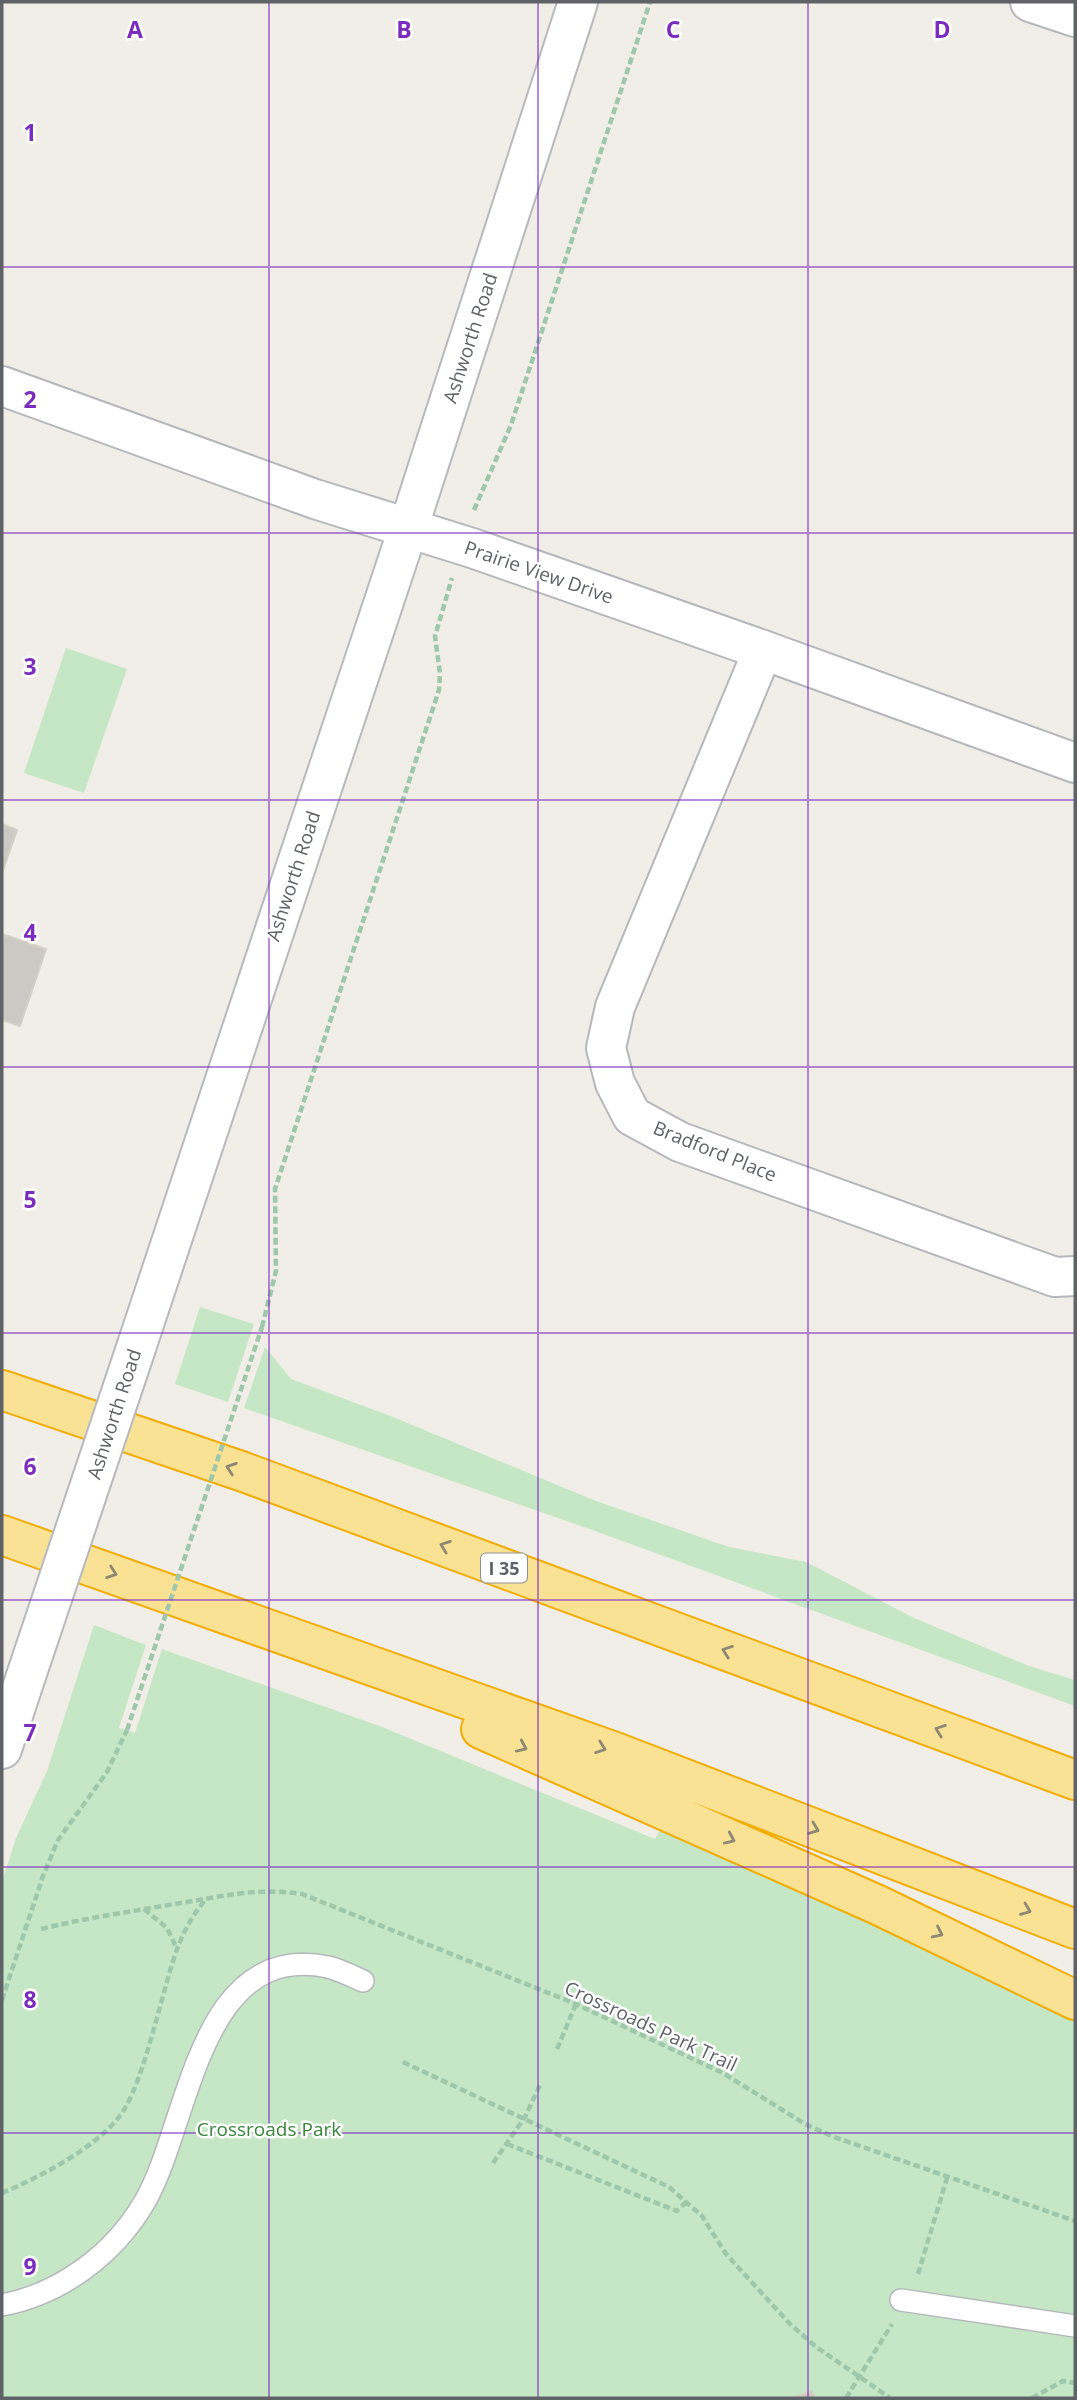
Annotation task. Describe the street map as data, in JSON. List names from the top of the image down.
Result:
{
  "streets": {
    "highway": ["I 35"],
    "street": ["Ashworth Road", "Prairie View Drive", "Bradford Place"],
    "path": ["Crossroads Park Trail"]
  },
  "crossings": [
    ["Ashworth Road", "Prairie View Drive"],
    ["Prairie View Drive", "Bradford Place"]
  ],
  "parks": ["Crossroads Park"],
  "grid": {
    "columns": [
      "A",
      "B",
      "C",
      "D"
    ],
    "rows": [
      "1",
      "2",
      "3",
      "4",
      "5",
      "6",
      "7",
      "8",
      "9"
    ]
  }
}
